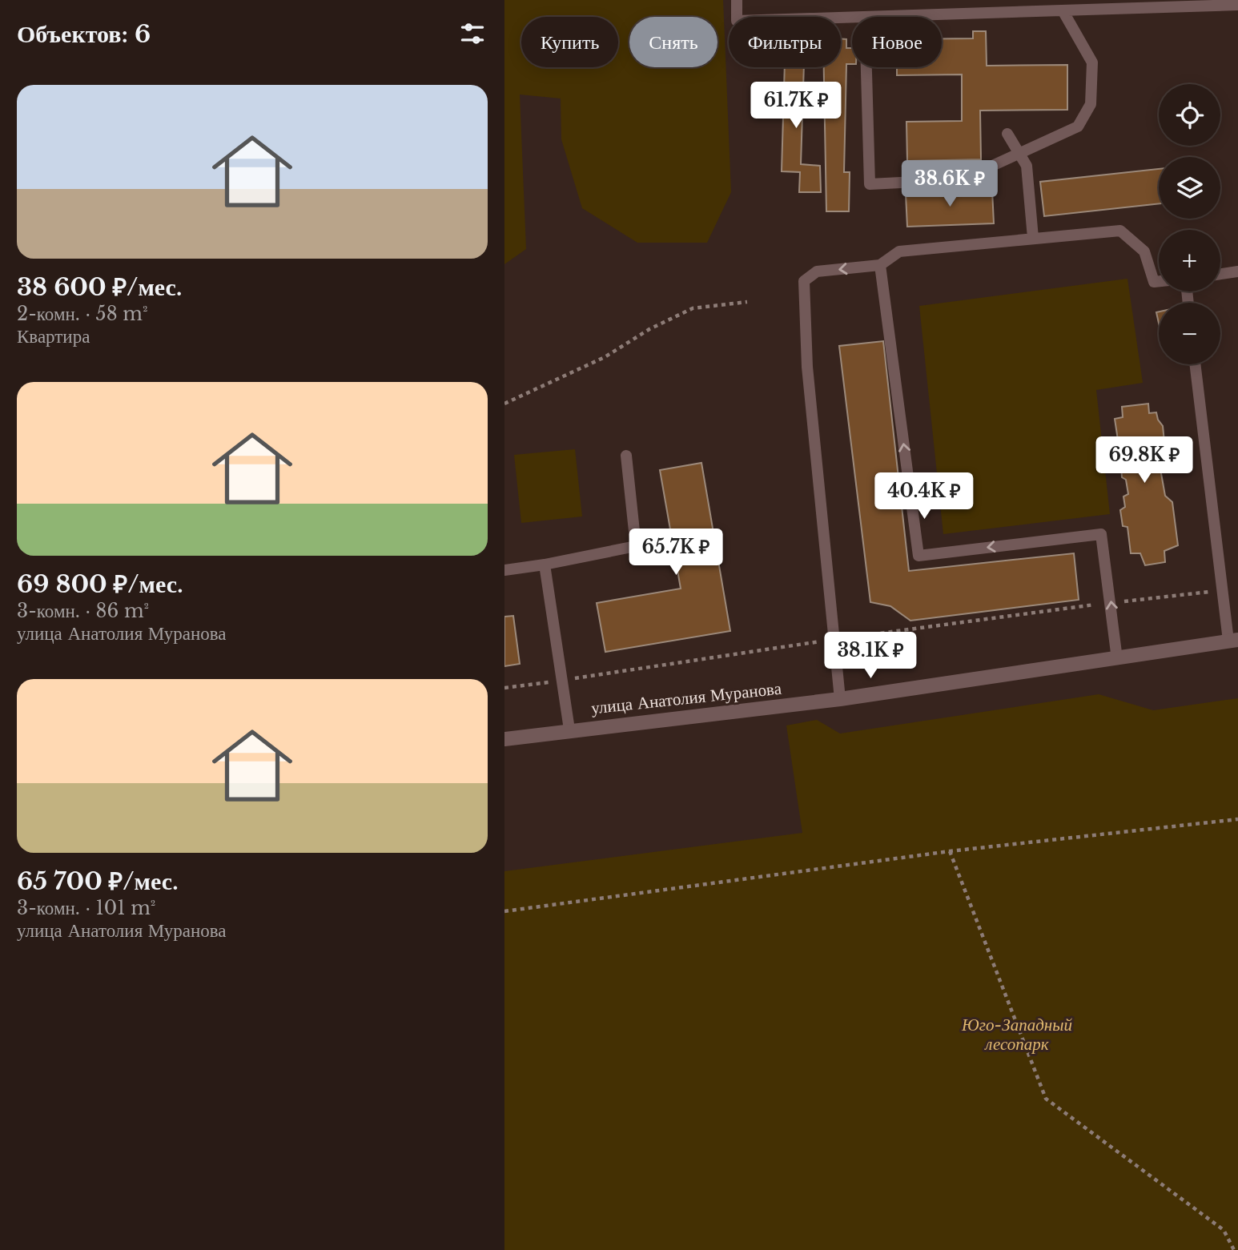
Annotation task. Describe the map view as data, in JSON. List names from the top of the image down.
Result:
{
  "streets": {
    "street": ["улица Анатолия Муранова"]
  },
  "parks": ["Юго-Западный лесопарк"],
  "page": {
    "heading": "Объектов: 6",
    "chip": [
      "Купить",
      "Снять",
      "Фильтры",
      "Новое"
    ],
    "list": [
      {
        "name": "38 600 ₽/мес.",
        "note": "2-комн. · 58 m² · Квартира"
      },
      {
        "name": "69 800 ₽/мес.",
        "note": "3-комн. · 86 m² · улица Анатолия Муранова"
      },
      {
        "name": "65 700 ₽/мес.",
        "note": "3-комн. · 101 m² · улица Анатолия Муранова"
      }
    ],
    "price": [
      "61.7K ₽",
      "38.6K ₽",
      "69.8K ₽",
      "40.4K ₽",
      "65.7K ₽",
      "38.1K ₽"
    ],
    "map_buttons": ["+", "−"]
  }
}
